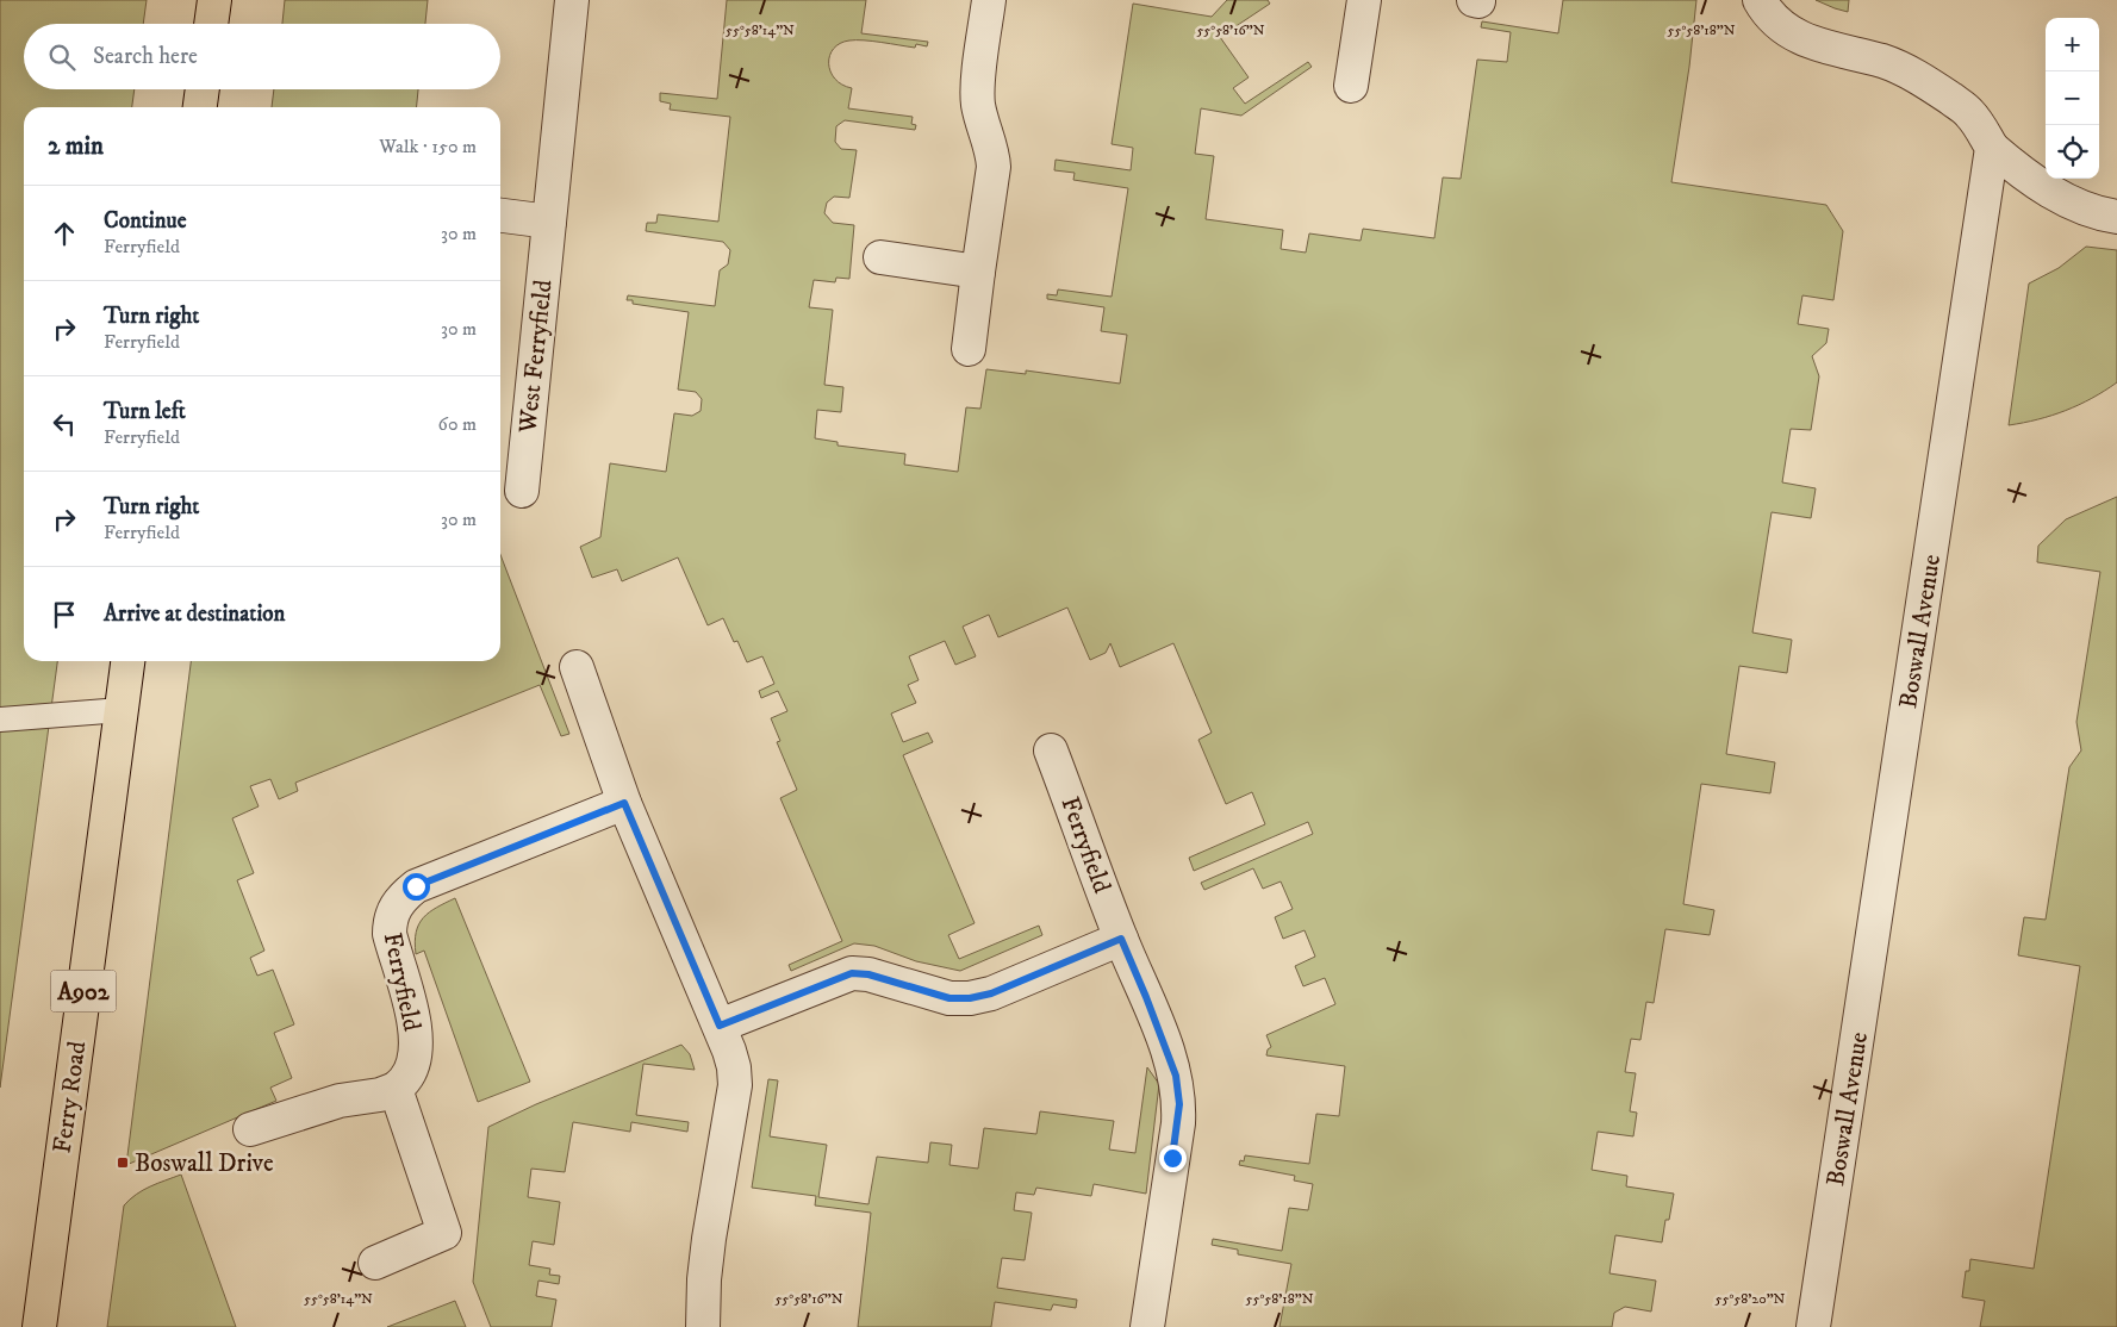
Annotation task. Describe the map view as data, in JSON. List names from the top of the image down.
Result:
{
  "streets": {
    "main road": ["A902", "Ferry Road"],
    "street": ["West Ferryfield", "Boswall Avenue", "Ferryfield"]
  },
  "places": {
    "transit": ["Boswall Drive"]
  },
  "page": {
    "map_buttons": ["+", "−"],
    "search": "Search here",
    "heading": ["2 min", "Walk · 150 m"],
    "list": [
      ["Continue", "Ferryfield", "30 m"],
      ["Turn right", "Ferryfield", "30 m"],
      ["Turn left", "Ferryfield", "60 m"],
      ["Turn right", "Ferryfield", "30 m"],
      "Arrive at destination"
    ]
  },
  "coordinates": [
    "55°58'14\"N",
    "55°58'16\"N",
    "55°58'18\"N",
    "55°58'20\"N"
  ]
}
